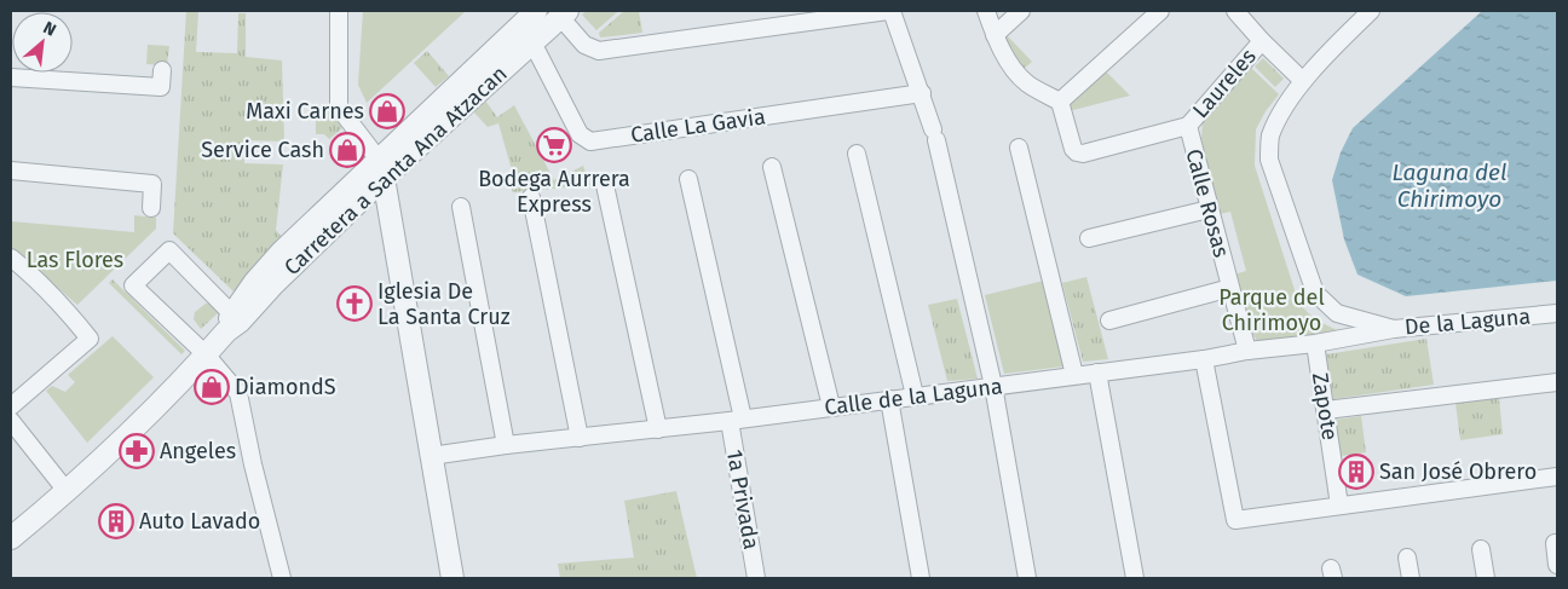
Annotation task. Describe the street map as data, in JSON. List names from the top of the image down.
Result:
{
  "streets": {
    "street": [
      "Laureles",
      "Calle La Gavia",
      "Carretera a Santa Ana Atzacan",
      "Calle Rosas",
      "De la Laguna",
      "Calle de la Laguna",
      "Zapote",
      "1a Privada"
    ]
  },
  "crossings": [
    ["Laureles", "Calle Rosas"],
    ["Calle La Gavia", "Carretera a Santa Ana Atzacan"],
    ["Calle Rosas", "Calle de la Laguna"],
    ["De la Laguna", "Calle de la Laguna"],
    ["Calle de la Laguna", "Zapote"],
    ["Calle de la Laguna", "1a Privada"]
  ],
  "water": ["Laguna del Chirimoyo"],
  "parks": ["Las Flores", "Parque del Chirimoyo"],
  "places": {
    "shop": ["Maxi Carnes", "Service Cash", "DiamondS"],
    "supermarket": ["Bodega Aurrera Express"],
    "church": ["Iglesia De La Santa Cruz"],
    "pharmacy": ["Angeles"],
    "building": ["San José Obrero", "Auto Lavado"]
  },
  "north": "top right"
}
